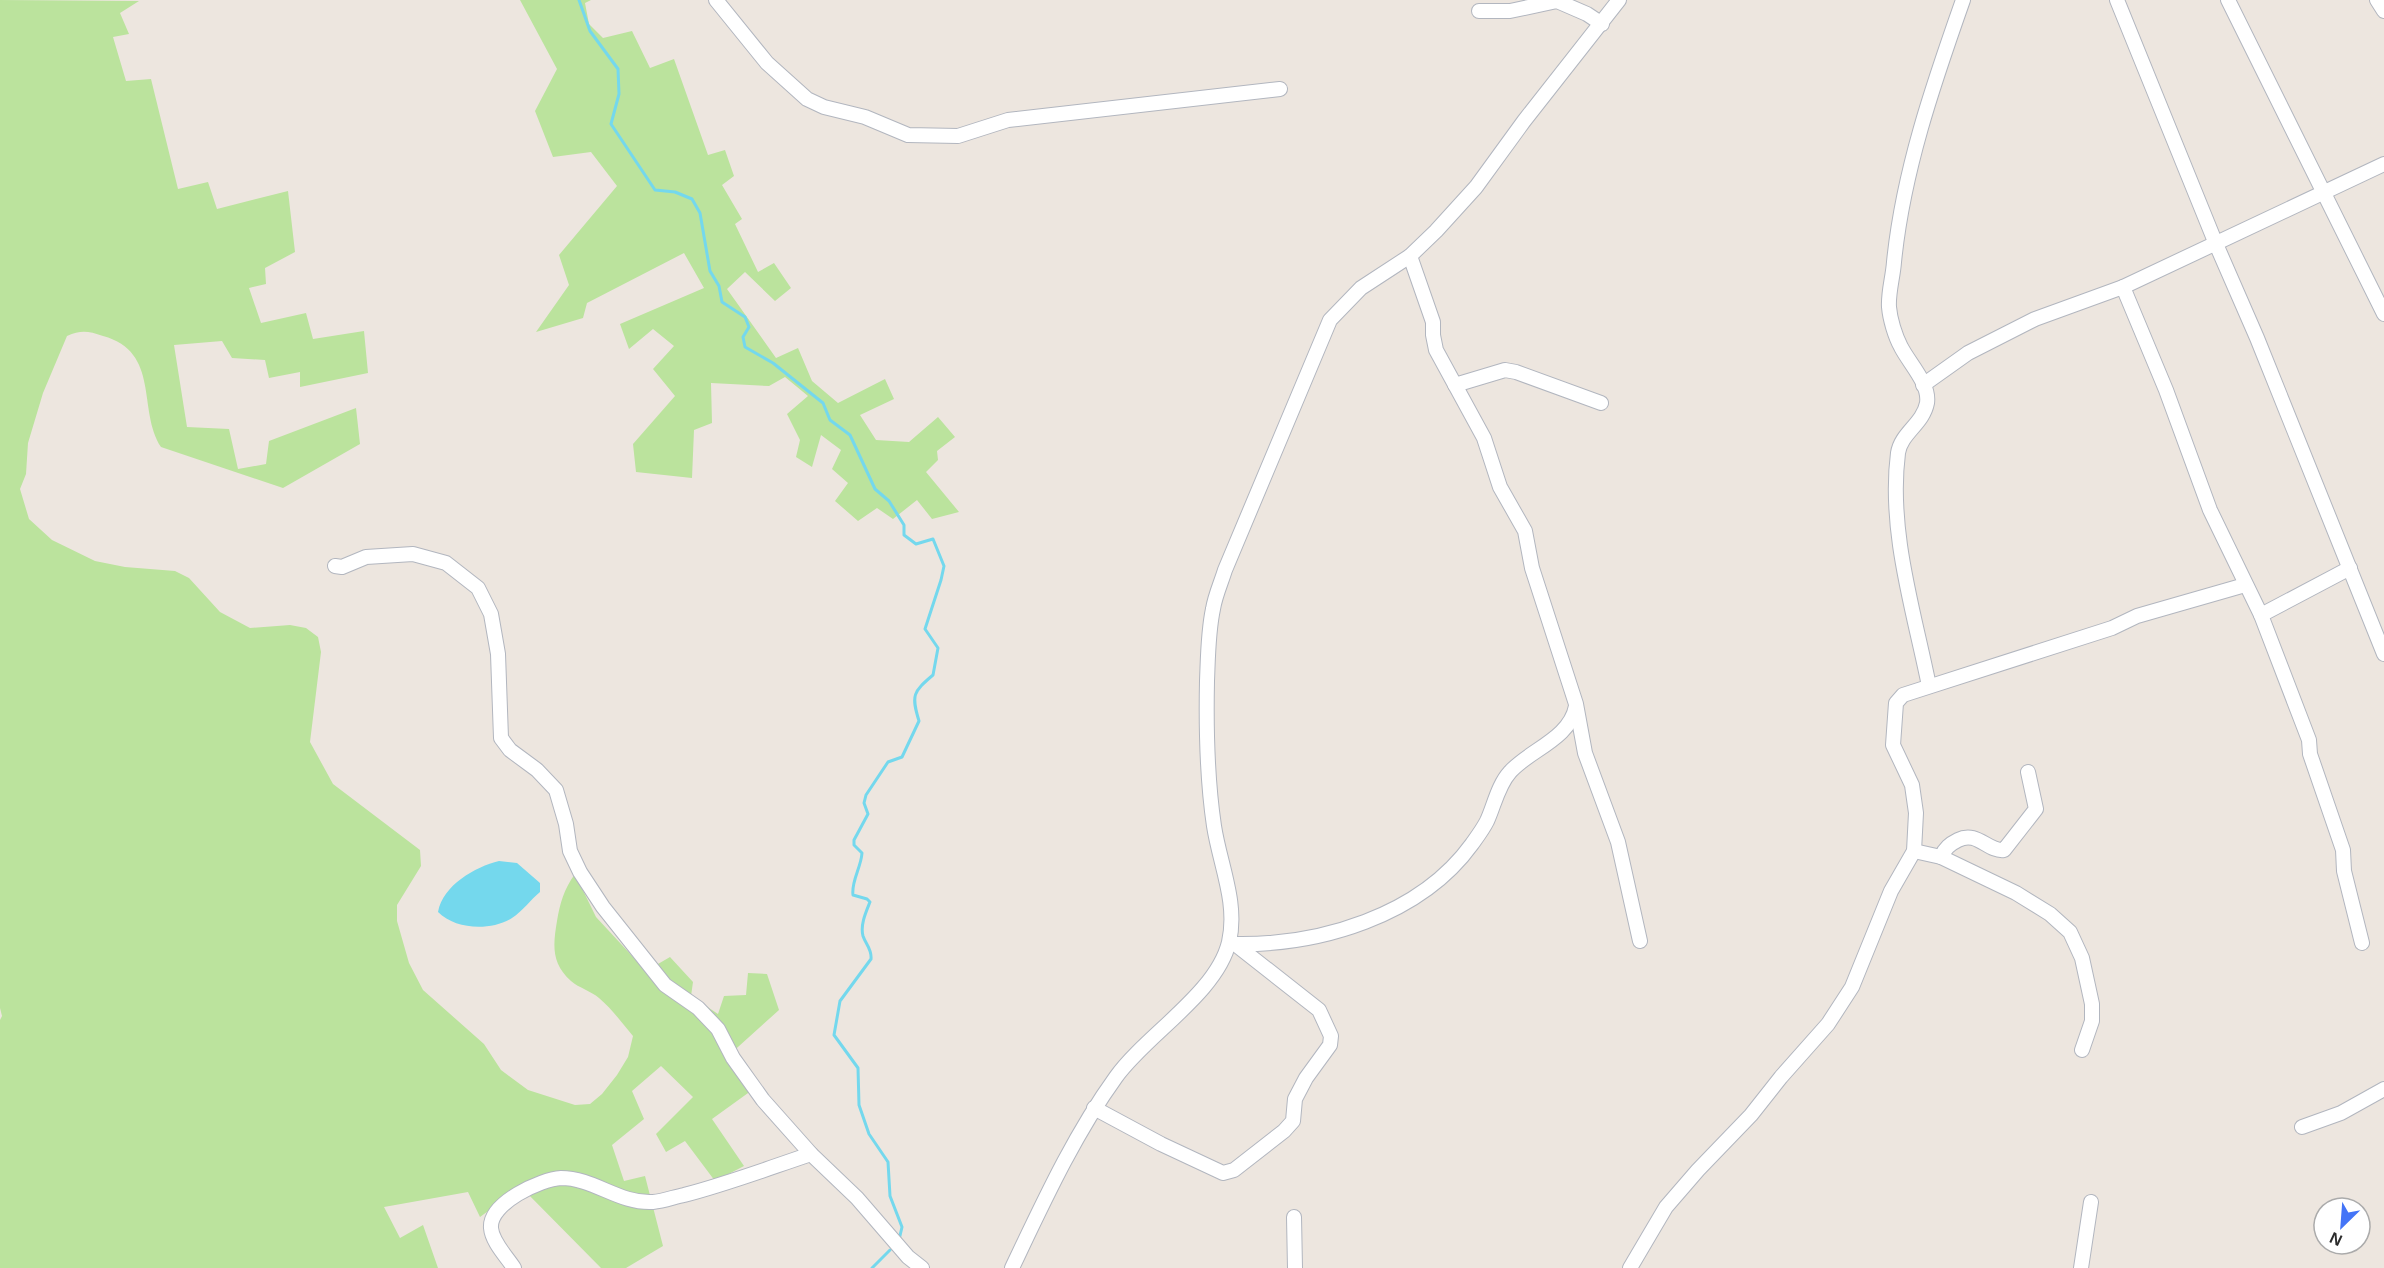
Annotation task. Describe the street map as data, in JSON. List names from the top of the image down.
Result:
{
  "north": "bottom left"
}
